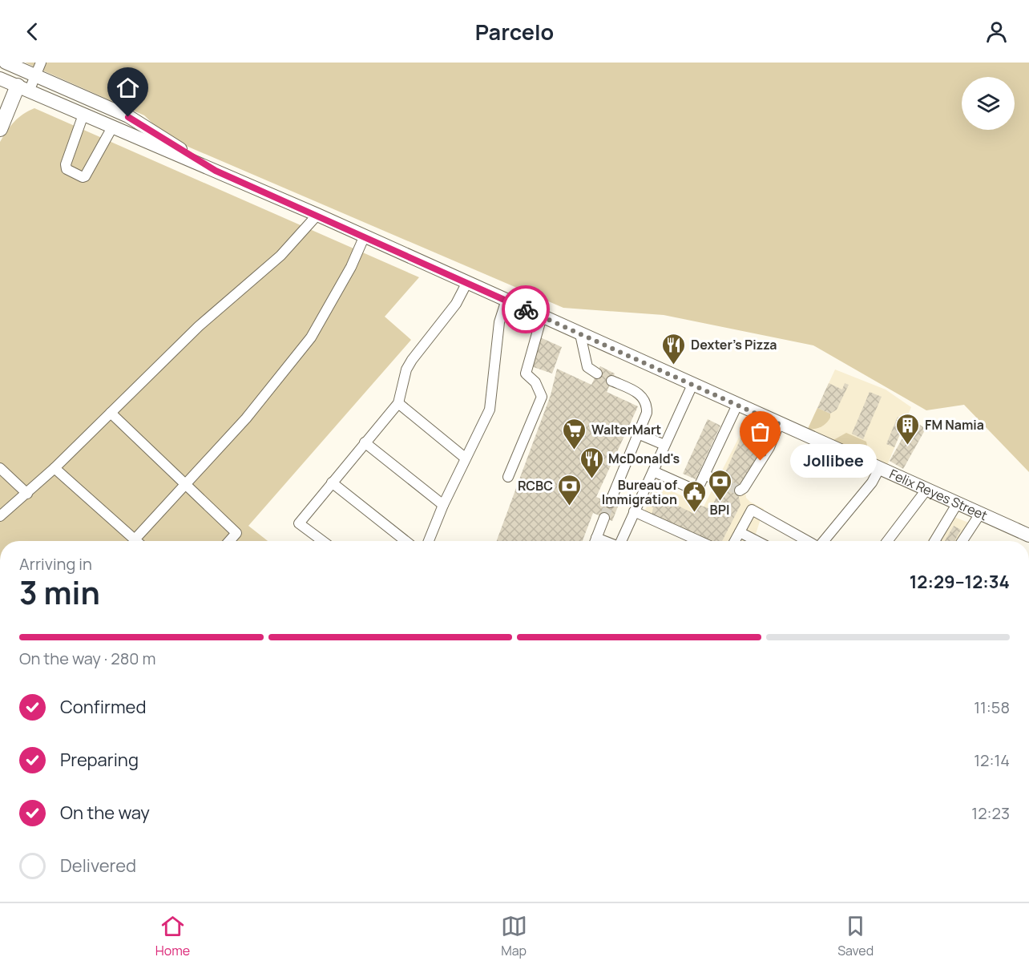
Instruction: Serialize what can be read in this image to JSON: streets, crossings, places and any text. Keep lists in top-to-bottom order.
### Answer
{
  "streets": {
    "main road": ["Felix Reyes Street"]
  },
  "places": {
    "restaurant": ["Dexter's Pizza", "McDonald's"],
    "building": ["FM Namia"],
    "supermarket": ["WalterMart"],
    "other": ["Jollibee"],
    "bank": ["BPI", "RCBC"],
    "public building": ["Bureau of Immigration"]
  },
  "page": {
    "header": "Parcelo",
    "bubble": "Jollibee",
    "heading": ["3 min", "Arriving in", "12:29–12:34"],
    "bar": "On the way · 280 m",
    "list": [
      ["Confirmed", "11:58"],
      ["Preparing", "12:14"],
      ["On the way", "12:23"],
      "Delivered"
    ],
    "tabs": ["Home", "Map", "Saved"]
  }
}
